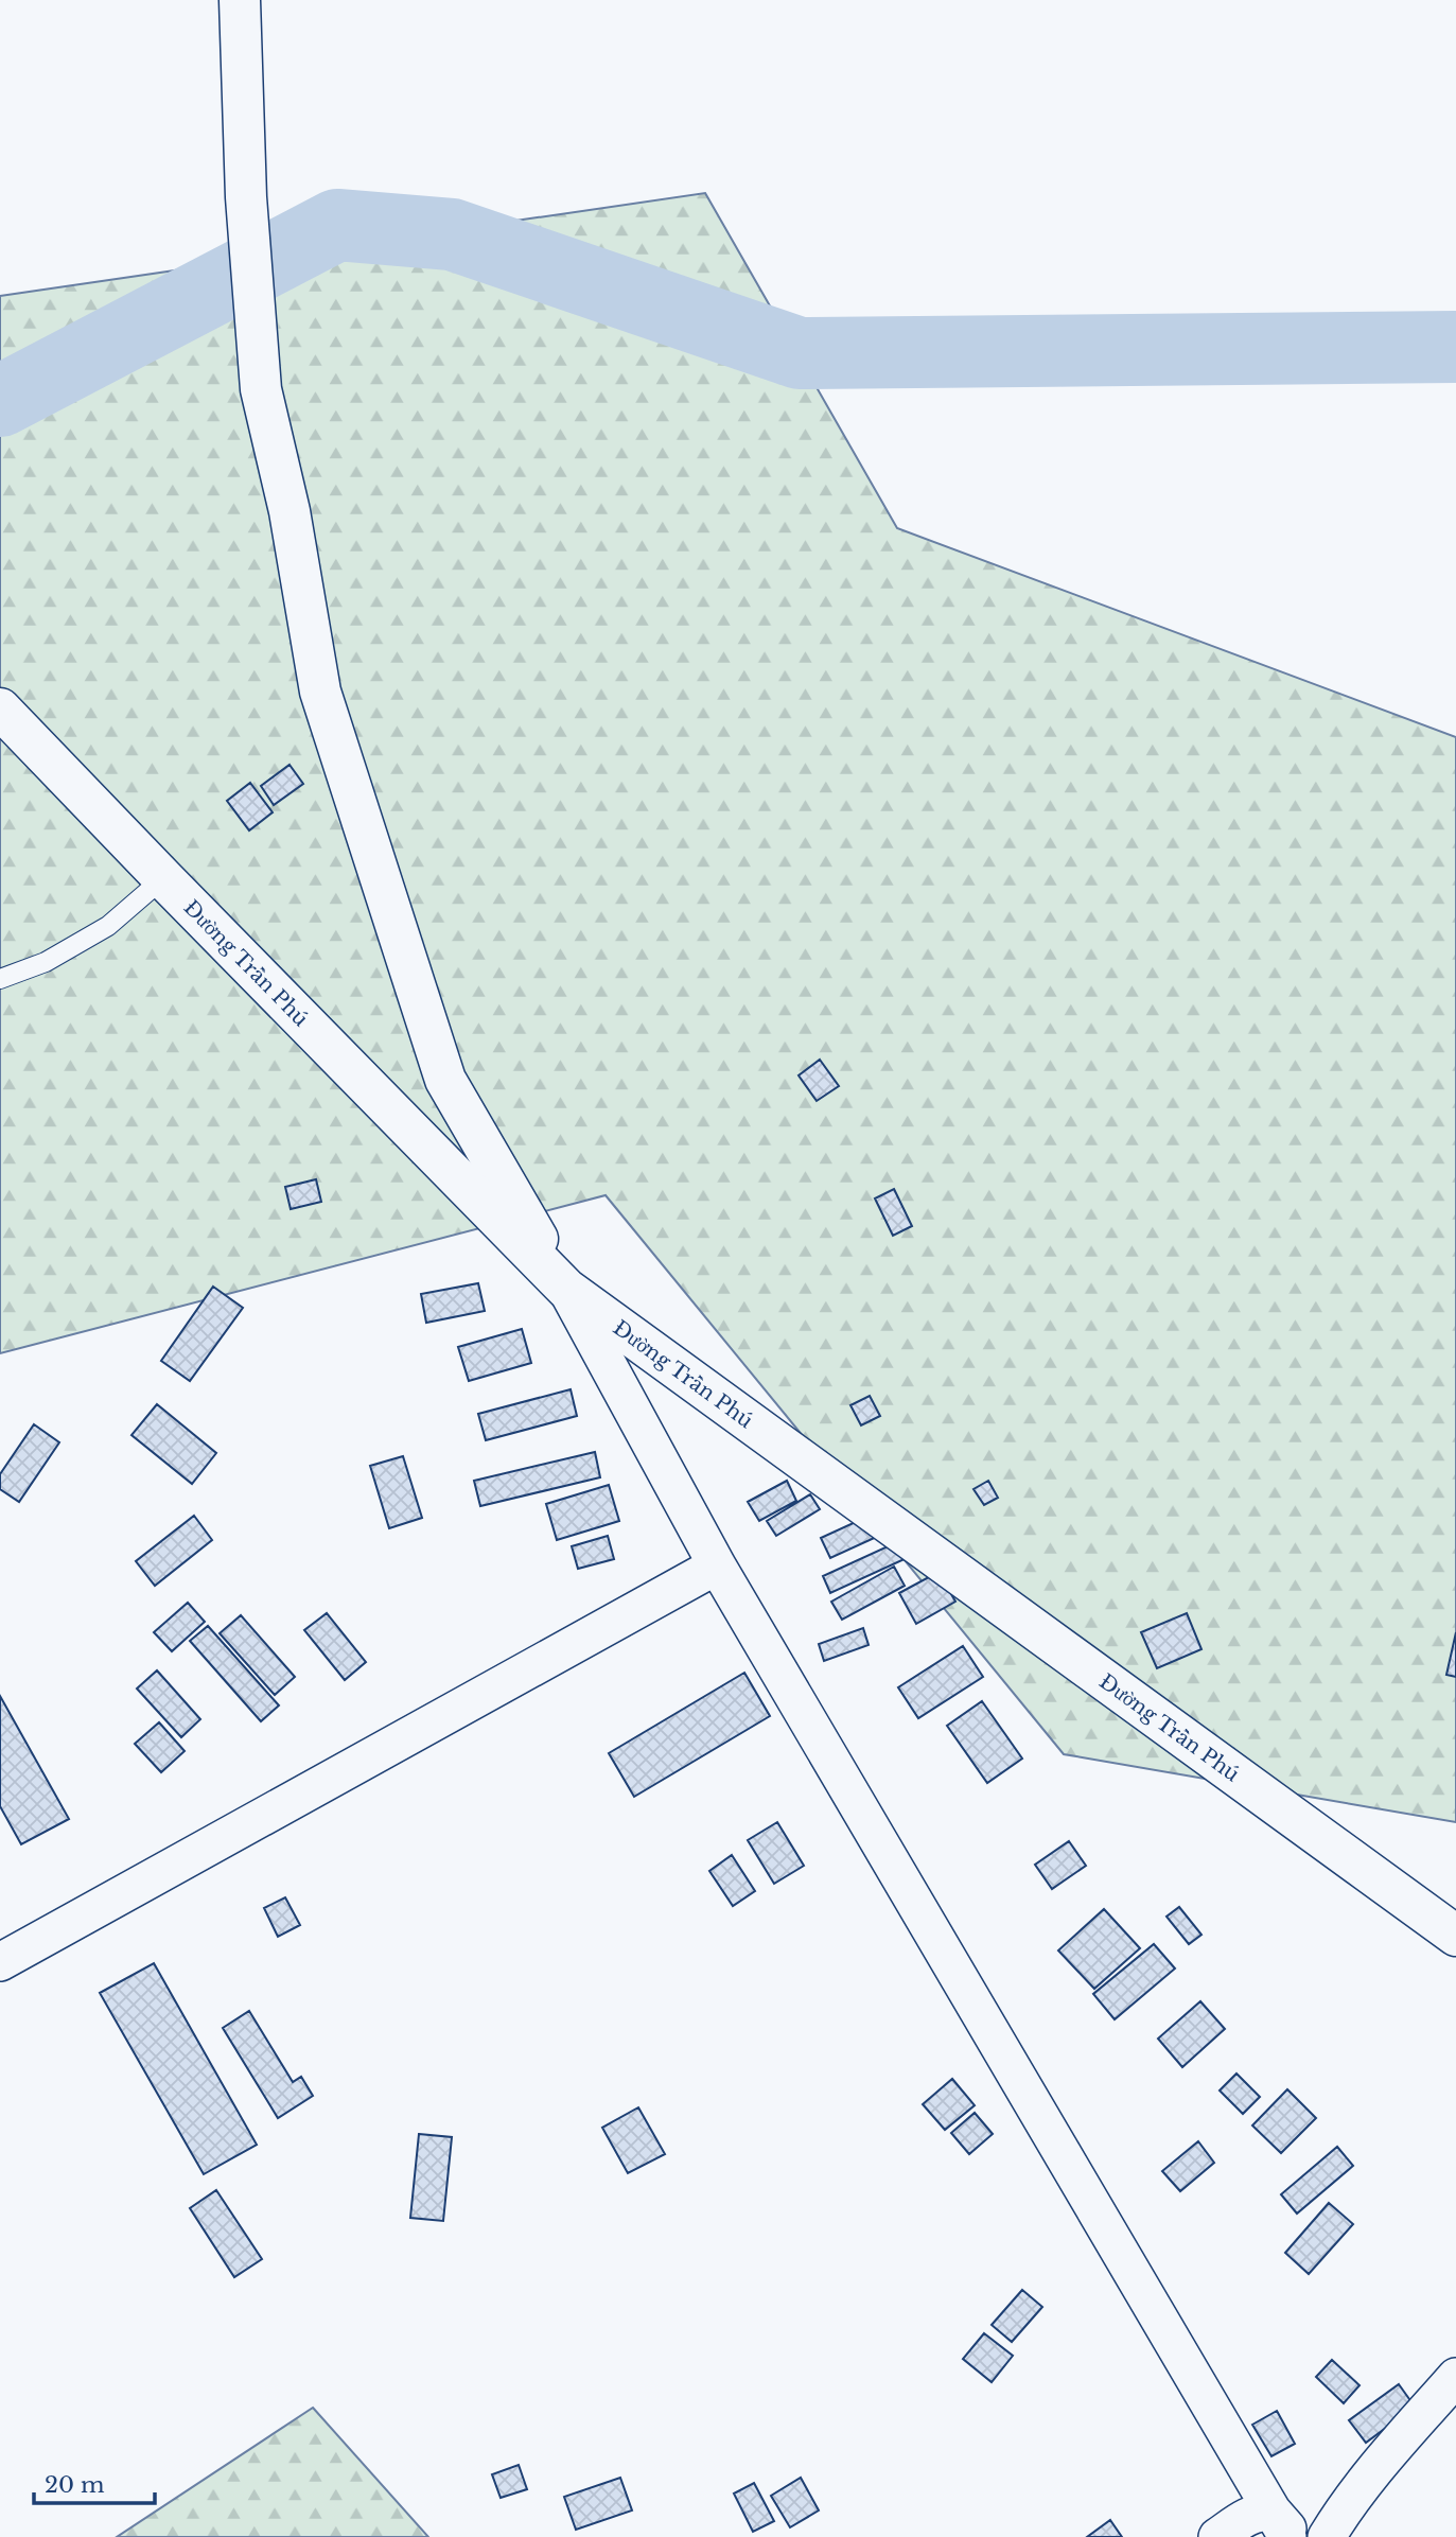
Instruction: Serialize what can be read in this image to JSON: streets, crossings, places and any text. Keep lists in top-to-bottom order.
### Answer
{
  "streets": {
    "main road": ["Đường Trần Phú"]
  },
  "scale_bar": "20 m"
}
